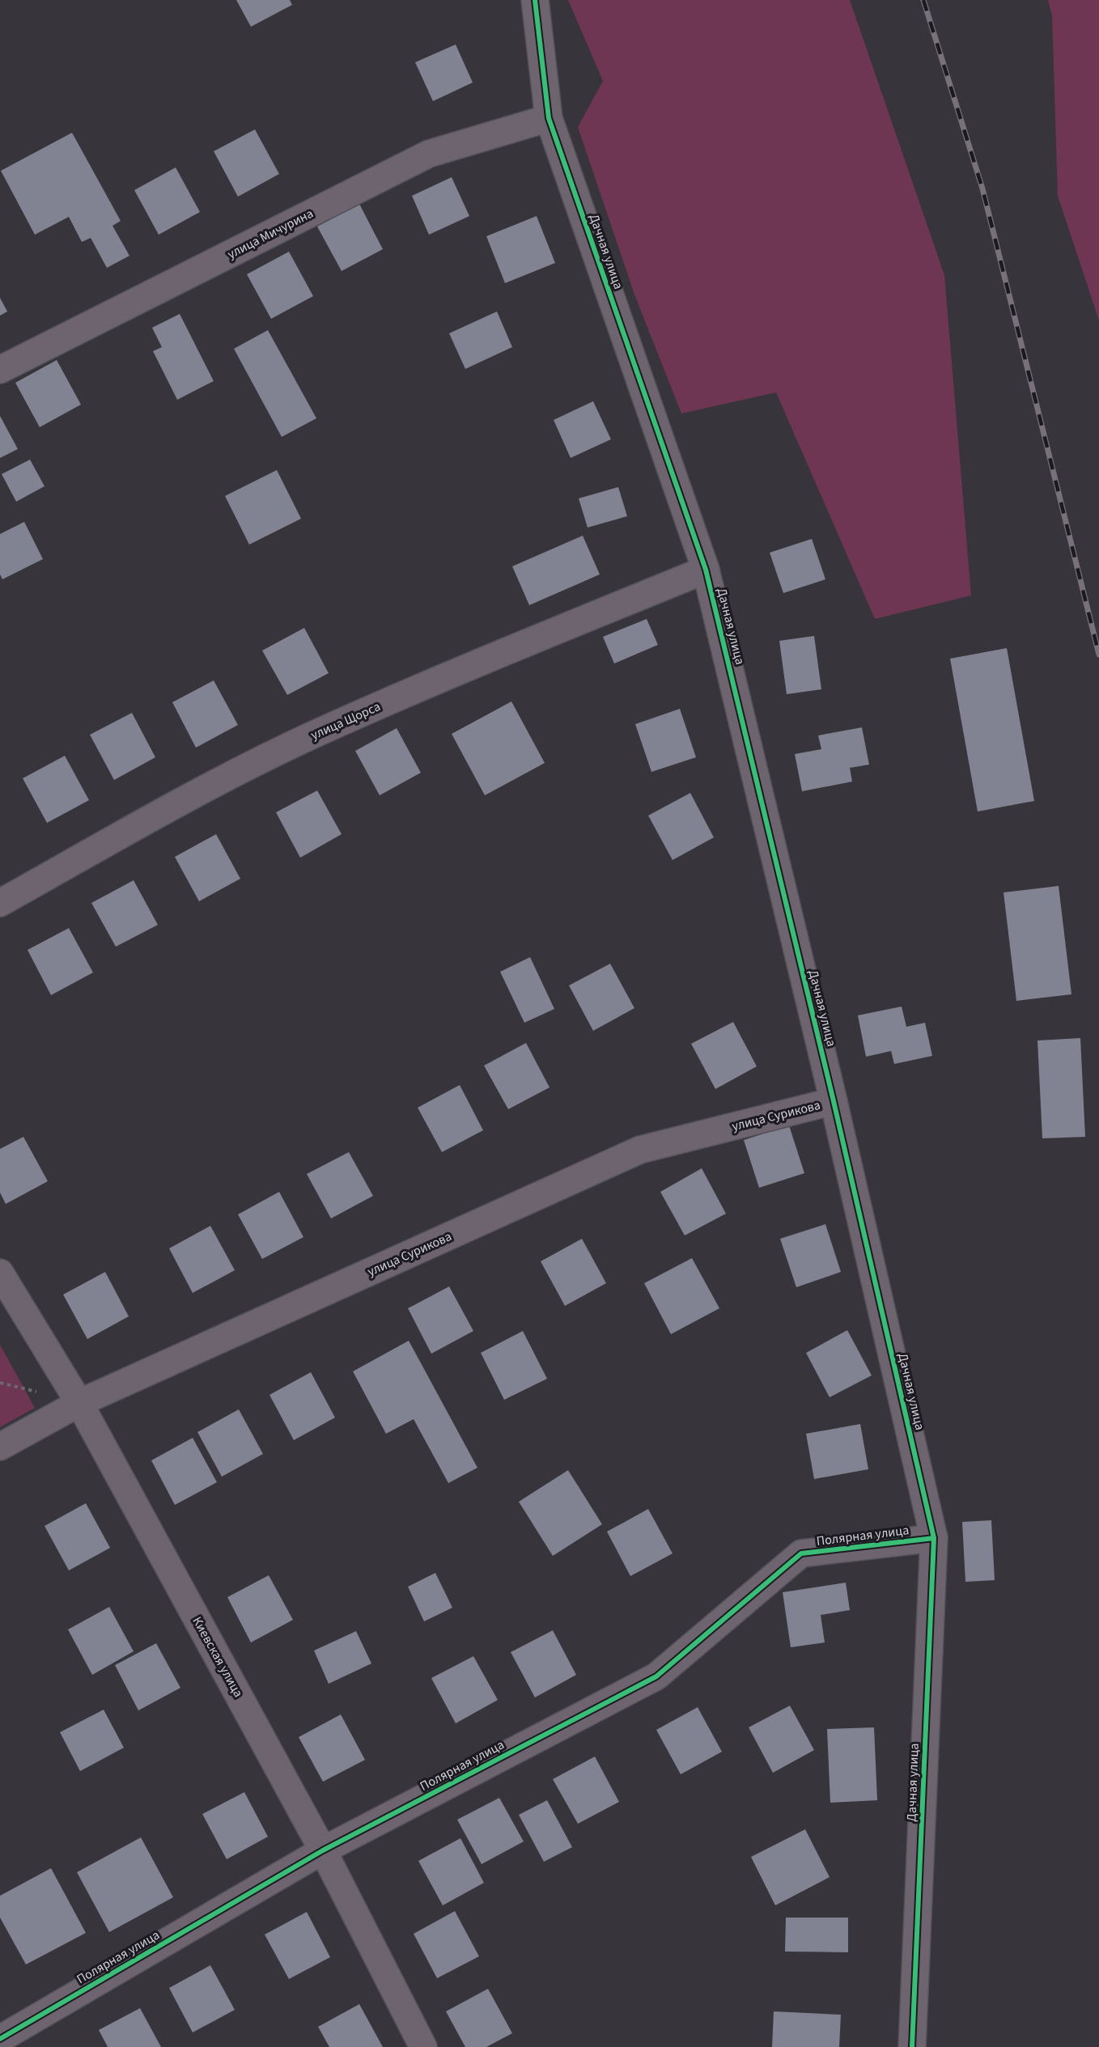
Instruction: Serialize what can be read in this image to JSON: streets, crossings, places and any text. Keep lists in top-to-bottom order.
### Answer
{
  "streets": {
    "street": [
      "улица Мичурина",
      "Дачная улица",
      "улица Щорса",
      "улица Сурикова",
      "Полярная улица",
      "Киевская улица"
    ]
  },
  "crossings": [
    ["улица Мичурина", "Дачная улица"],
    ["Дачная улица", "улица Щорса"],
    ["Дачная улица", "улица Сурикова"],
    ["Дачная улица", "Полярная улица"],
    ["улица Сурикова", "Киевская улица"],
    ["Полярная улица", "Киевская улица"]
  ]
}
